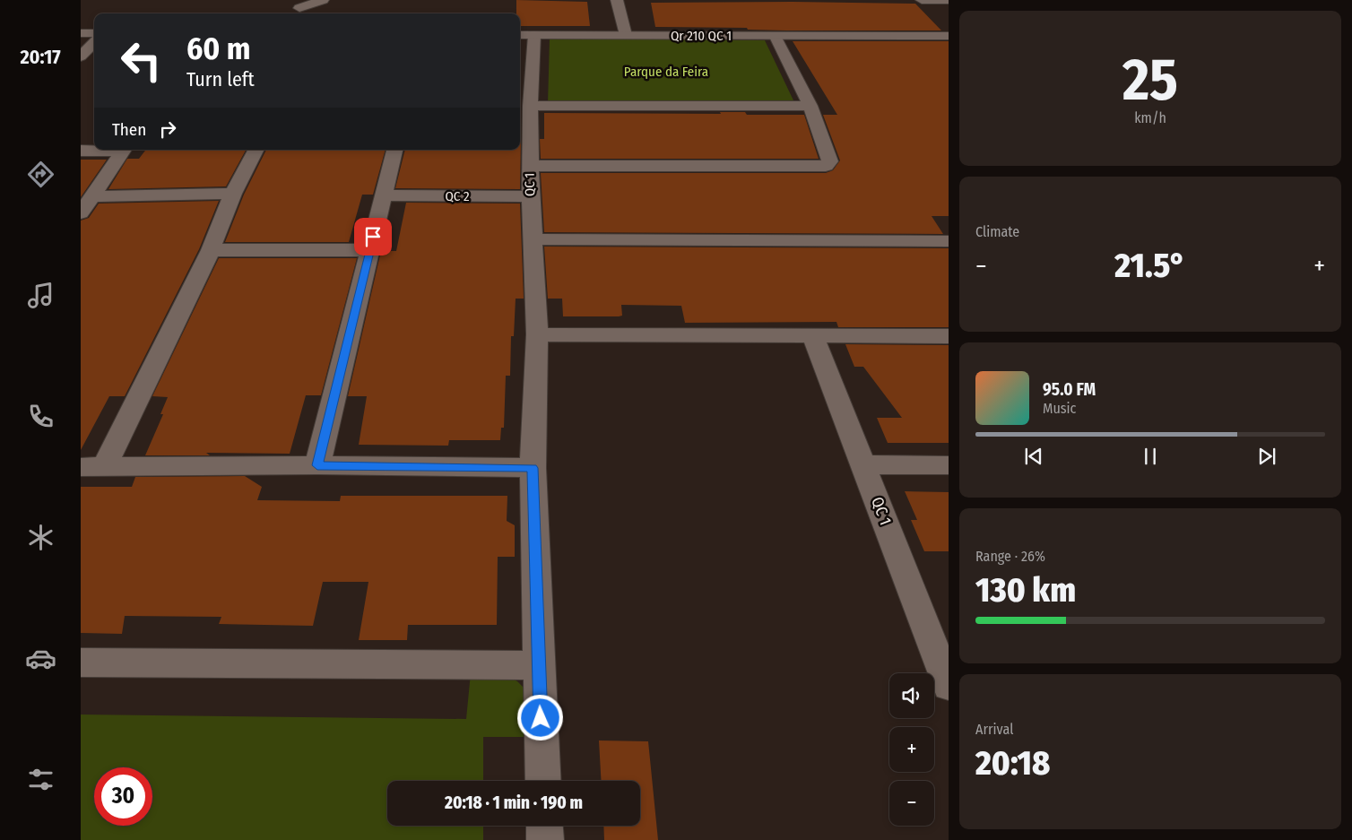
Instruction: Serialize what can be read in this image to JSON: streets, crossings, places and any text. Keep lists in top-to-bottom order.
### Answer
{
  "streets": {
    "street": ["Qr 210 QC 1", "QC 1", "QC 2"]
  },
  "crossings": [
    ["Qr 210 QC 1", "QC 1"],
    ["QC 1", "QC 2"]
  ],
  "parks": ["Parque da Feira"],
  "page": {
    "tabs": "20:17",
    "tile": [
      ["25", "km/h"],
      "Climate",
      ["Range · 26%", "130 km"],
      ["Arrival", "20:18"]
    ],
    "turn": ["60 m", "Turn left"],
    "then": "Then",
    "heat": ["−", "21.5°", "+"],
    "song": ["95.0 FM", "Music"],
    "map_buttons": ["+", "−"],
    "limit": "30",
    "trip": "20:18 · 1 min · 190 m"
  }
}
